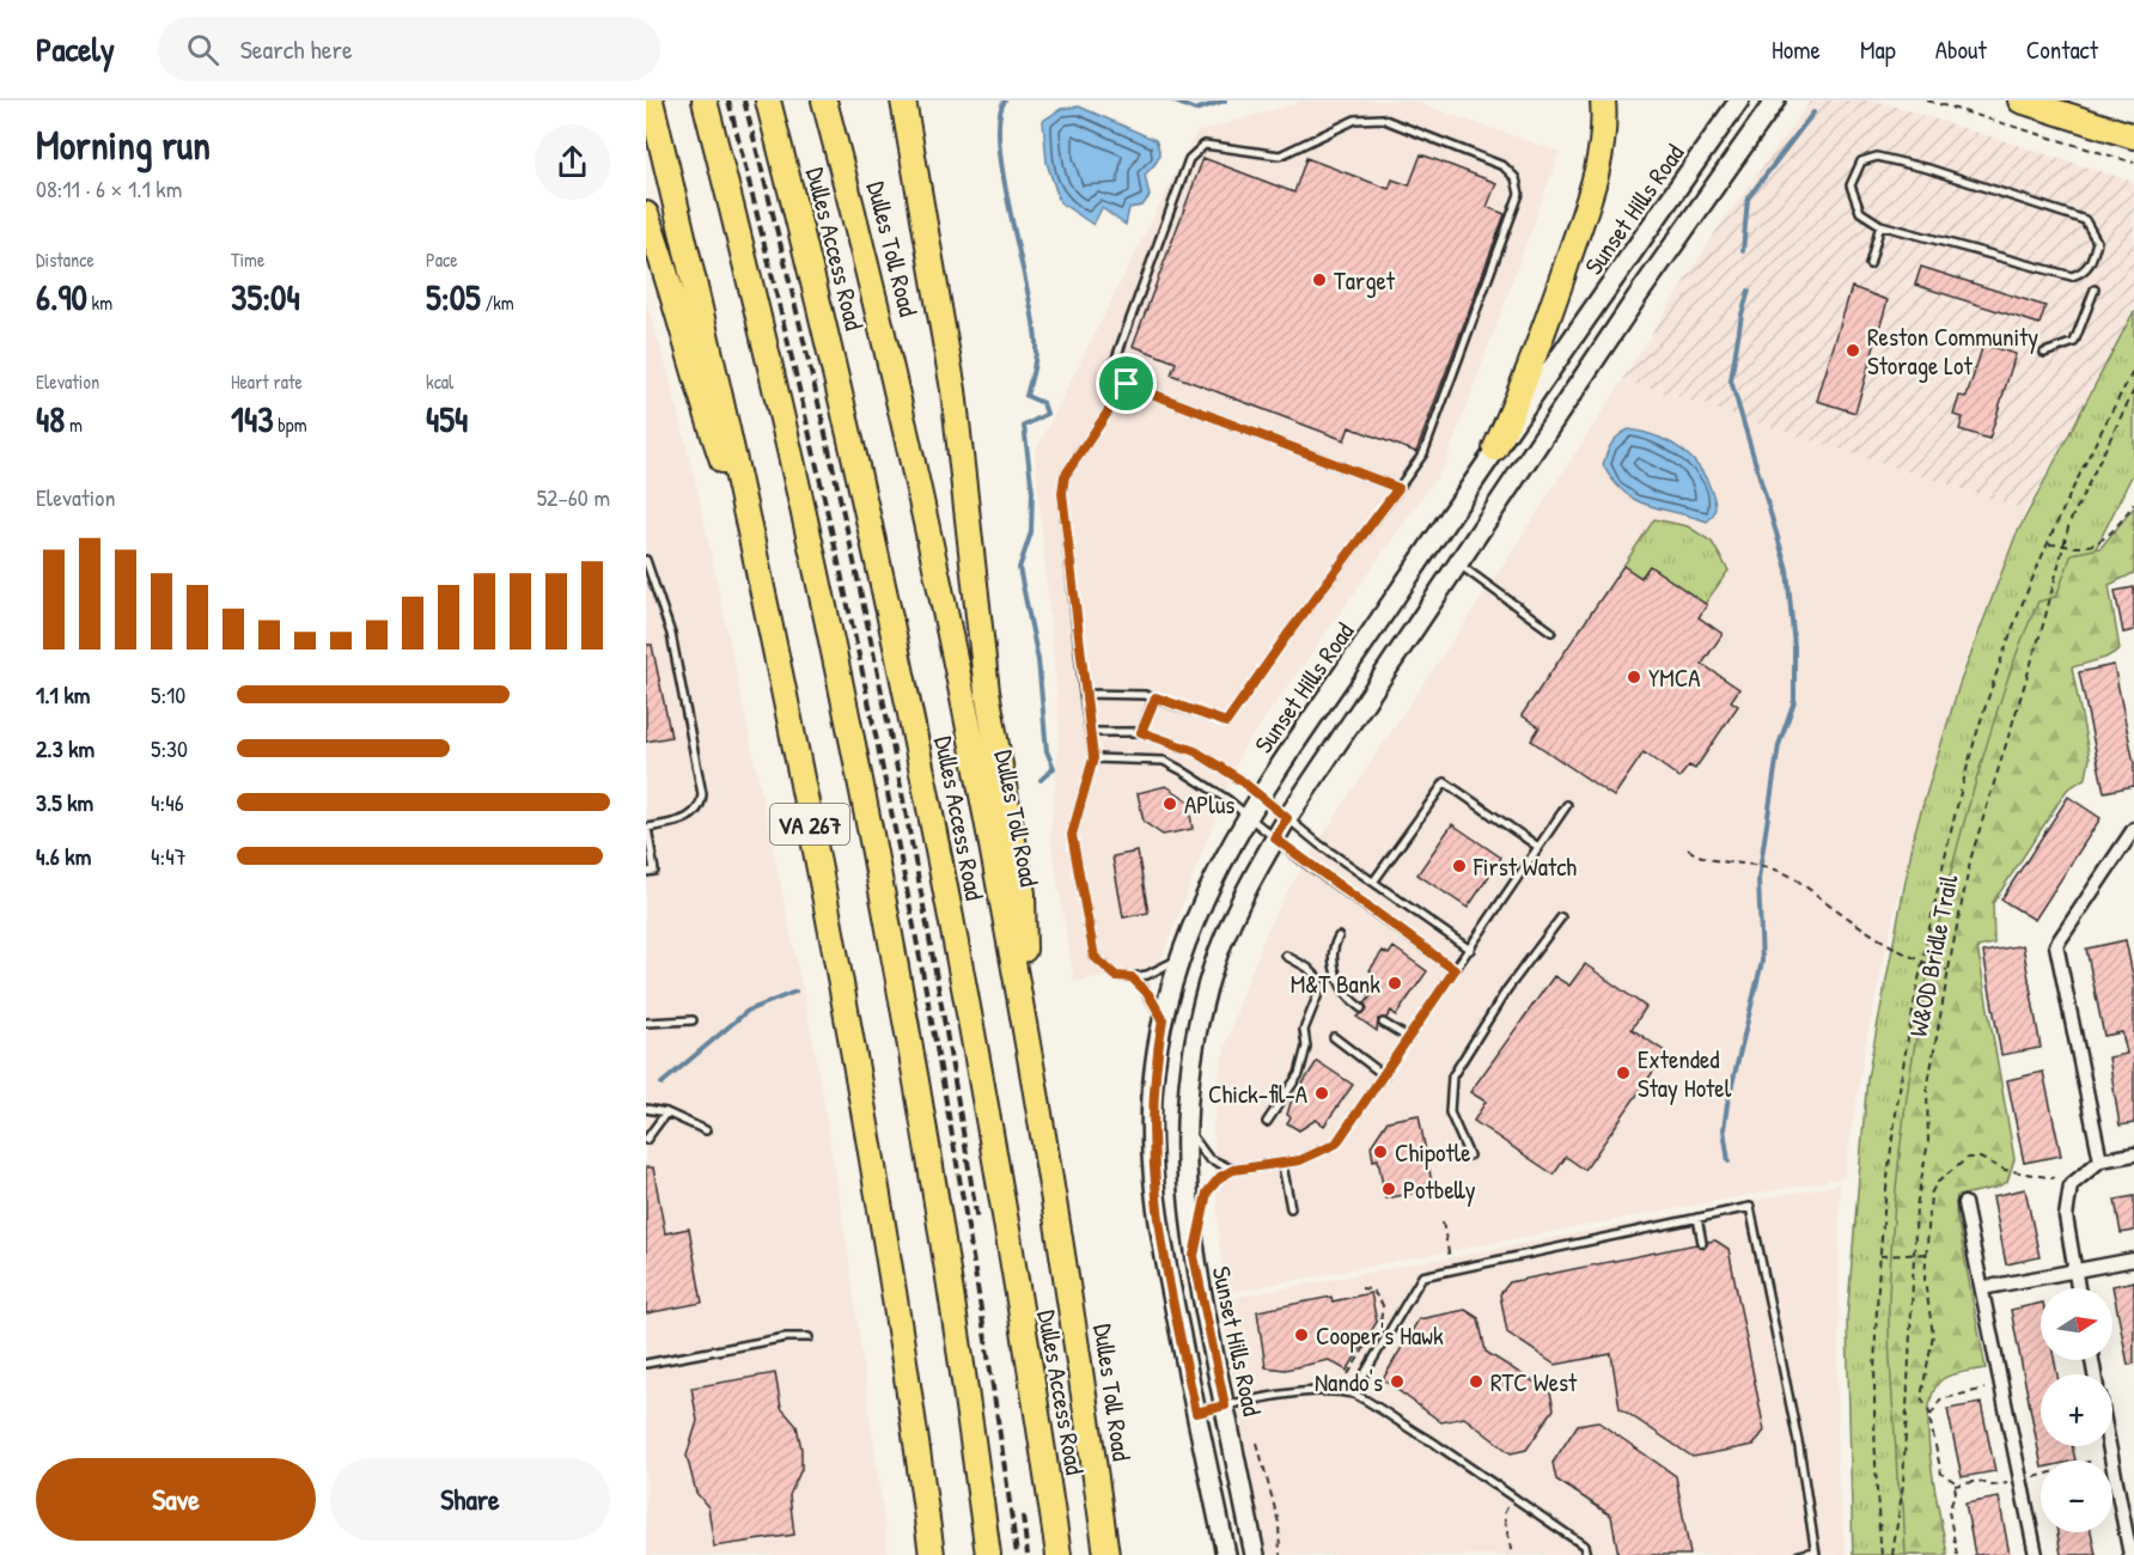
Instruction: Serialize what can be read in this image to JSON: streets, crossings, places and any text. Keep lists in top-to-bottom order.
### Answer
{
  "streets": {
    "highway": ["Dulles Access Road", "Dulles Toll Road", "VA 267"],
    "main road": ["Sunset Hills Road"],
    "path": ["W&OD Bridle Trail"]
  },
  "places": [
    "Target",
    "Reston Community Storage Lot",
    "YMCA",
    "APlus",
    "First Watch",
    "M&T Bank",
    "Extended Stay Hotel",
    "Chick-fil-A",
    "Chipotle",
    "Potbelly",
    "Cooper's Hawk",
    "Nando's",
    "RTC West"
  ],
  "north": "right",
  "page": {
    "header": "Pacely",
    "search": "Search here",
    "nav": [
      "Home",
      "Map",
      "About",
      "Contact"
    ],
    "heading": ["Morning run", "08:11 · 6 × 1.1 km"],
    "stats": [
      ["Distance", "6.90 km"],
      ["Time", "35:04"],
      ["Pace", "5:05 /km"],
      ["Elevation", "48 m"],
      ["Heart rate", "143 bpm"],
      ["kcal", "454"]
    ],
    "chart": ["Elevation", "52–60 m"],
    "list": [
      {
        "name": "1.1 km",
        "note": "5:10"
      },
      {
        "name": "2.3 km",
        "note": "5:30"
      },
      {
        "name": "3.5 km",
        "note": "4:46"
      },
      {
        "name": "4.6 km",
        "note": "4:47"
      }
    ],
    "map_buttons": ["+", "−"],
    "buttons": ["Save", "Share"]
  }
}
